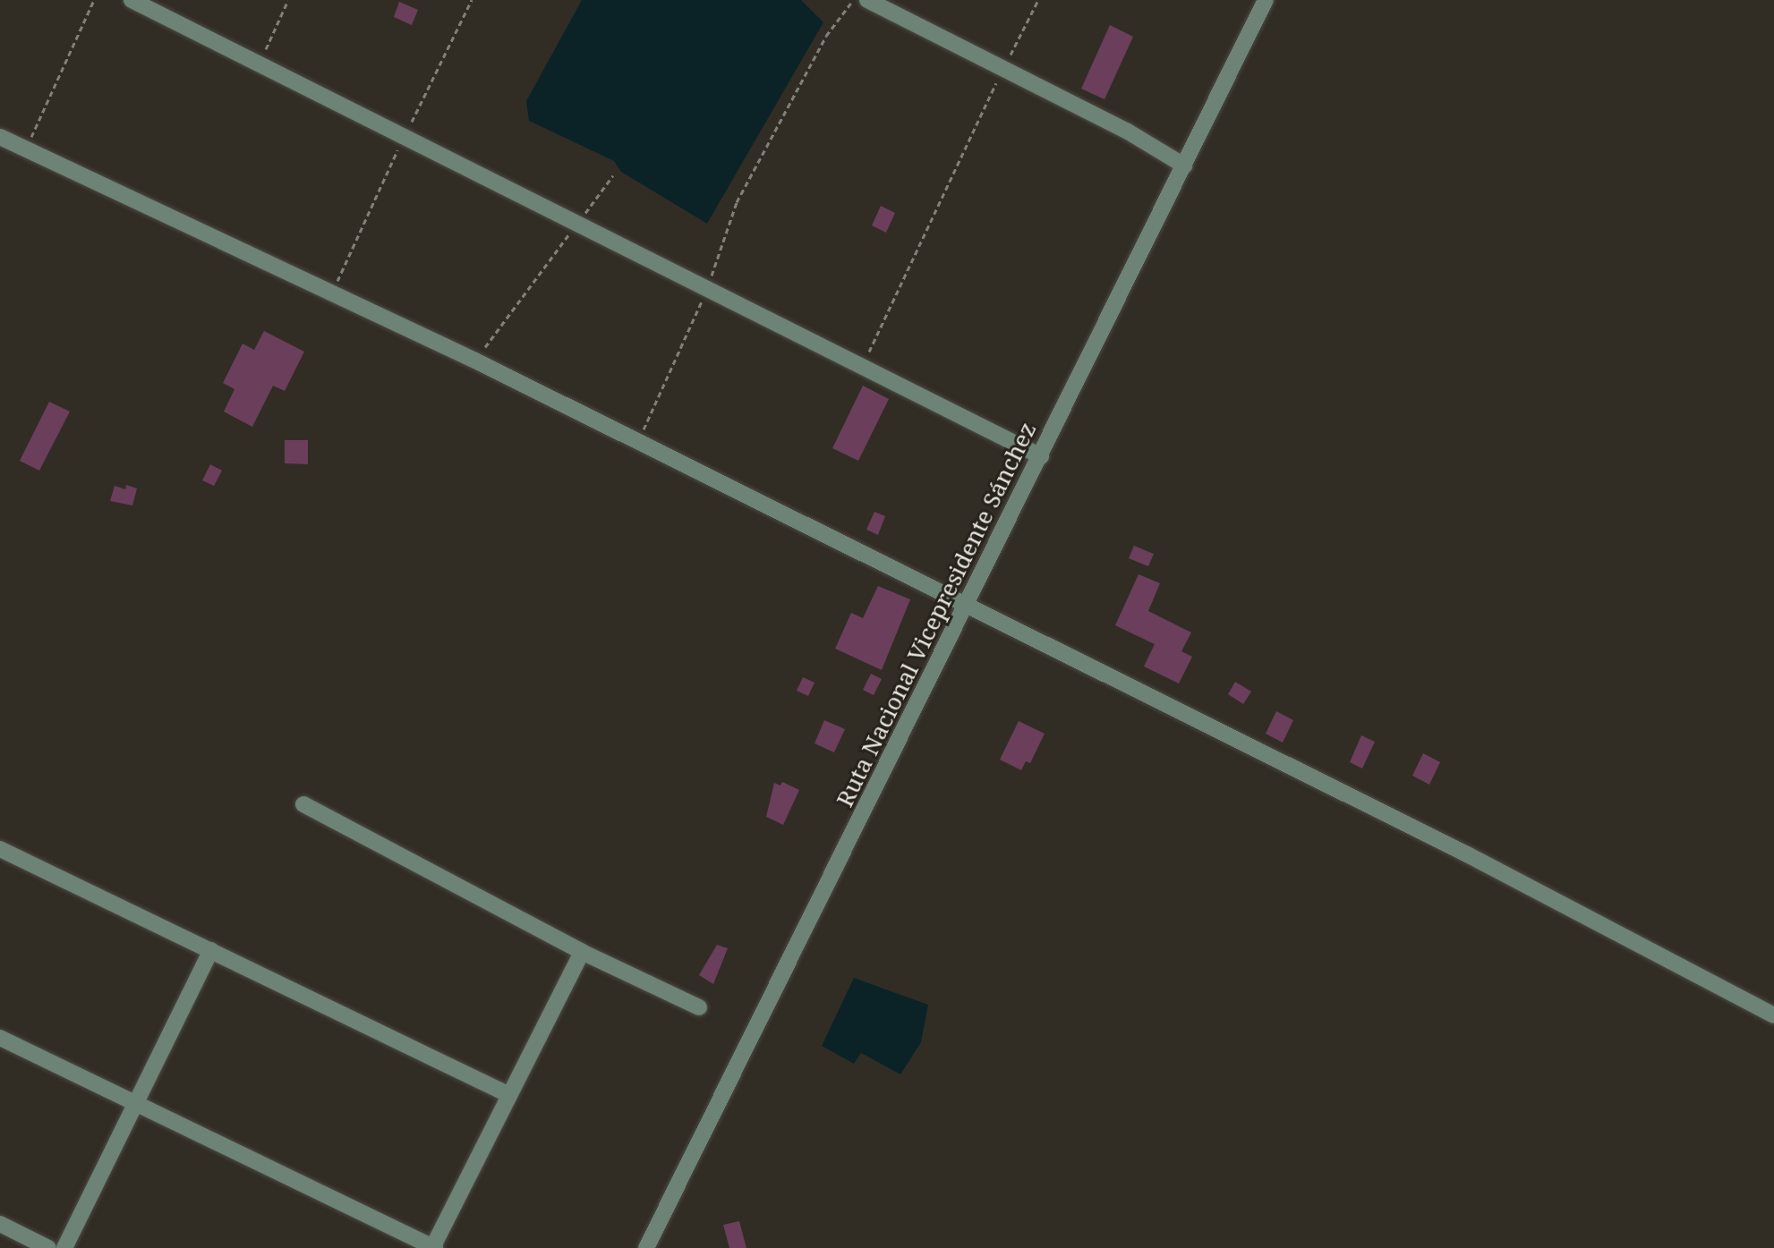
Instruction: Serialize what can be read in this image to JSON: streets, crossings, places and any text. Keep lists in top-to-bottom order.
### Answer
{
  "streets": {
    "street": ["Ruta Nacional Vicepresidente Sánchez"]
  }
}
